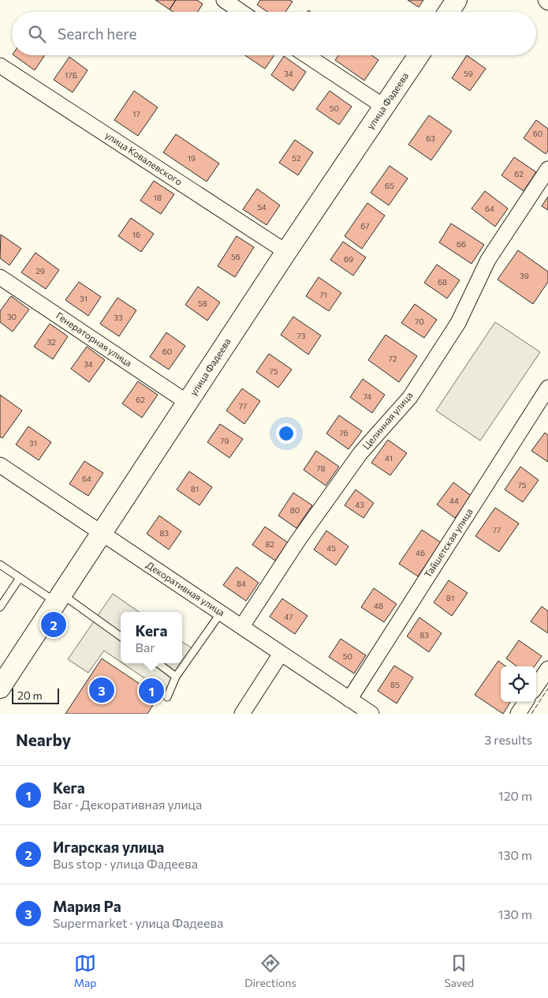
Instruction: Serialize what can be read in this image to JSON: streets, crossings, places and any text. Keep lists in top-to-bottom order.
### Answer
{
  "streets": {
    "street": [
      "улица Фадеева",
      "улица Ковалевского",
      "Генераторная улица",
      "Целинная улица",
      "Тайшетская улица",
      "Декоративная улица"
    ]
  },
  "crossings": [
    ["улица Фадеева", "улица Ковалевского"],
    ["улица Фадеева", "Генераторная улица"],
    ["улица Фадеева", "Декоративная улица"],
    ["Целинная улица", "Декоративная улица"],
    ["Тайшетская улица", "Декоративная улица"]
  ],
  "house_numbers": [
    "34",
    "59",
    "17Б",
    "50",
    "17",
    "60",
    "63",
    "19",
    "52",
    "62",
    "65",
    "18",
    "54",
    "64",
    "67",
    "16",
    "66",
    "56",
    "69",
    "29",
    "39",
    "68",
    "71",
    "31",
    "58",
    "30",
    "33",
    "70",
    "73",
    "32",
    "60",
    "72",
    "34",
    "75",
    "74",
    "62",
    "77",
    "76",
    "79",
    "31",
    "41",
    "78",
    "64",
    "75",
    "81",
    "44",
    "43",
    "80",
    "77",
    "83",
    "82",
    "45",
    "46",
    "84",
    "81",
    "48",
    "47",
    "83",
    "50",
    "85"
  ],
  "scale_bar": "20 m",
  "page": {
    "search": "Search here",
    "pins": ["2", "3", "1"],
    "popup": ["Кега", "Bar"],
    "scale": "20 m",
    "heading": ["Nearby", "3 results"],
    "list": [
      {
        "mark": "1",
        "name": "Кега",
        "note": "Bar · Декоративная улица",
        "value": "120 m"
      },
      {
        "mark": "2",
        "name": "Игарская улица",
        "note": "Bus stop · улица Фадеева",
        "value": "130 m"
      },
      {
        "mark": "3",
        "name": "Мария Ра",
        "note": "Supermarket · улица Фадеева",
        "value": "130 m"
      }
    ],
    "nav": ["Map", "Directions", "Saved"]
  }
}
